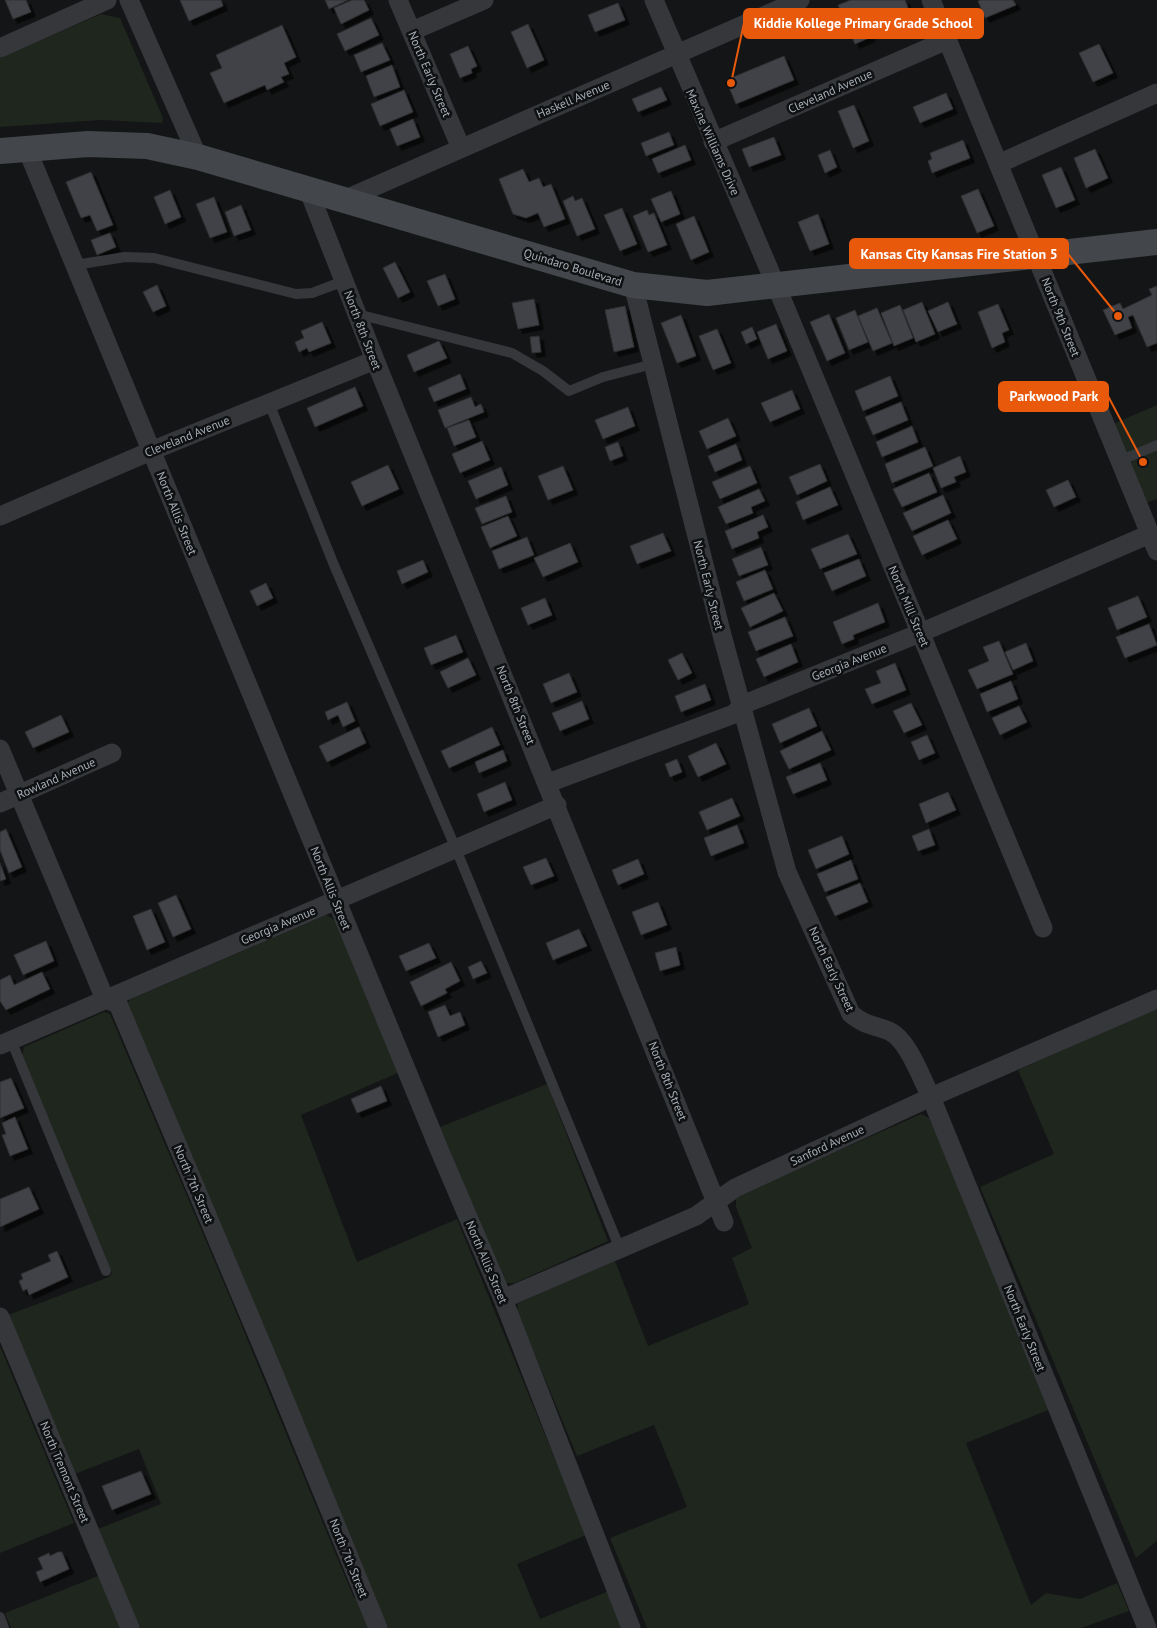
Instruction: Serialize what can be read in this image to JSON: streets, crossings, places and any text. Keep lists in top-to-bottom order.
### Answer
{
  "streets": {
    "main road": ["Quindaro Boulevard"],
    "street": [
      "North Early Street",
      "Cleveland Avenue",
      "Haskell Avenue",
      "Maxine Williams Drive",
      "North 9th Street",
      "North 8th Street",
      "North Allis Street",
      "North Mill Street",
      "Georgia Avenue",
      "Rowland Avenue",
      "Sanford Avenue",
      "North 7th Street",
      "North Tremont Street"
    ]
  },
  "crossings": [
    ["North Early Street", "Haskell Avenue"],
    ["North Early Street", "Quindaro Boulevard"],
    ["North Early Street", "Georgia Avenue"],
    ["North Early Street", "Sanford Avenue"],
    ["Cleveland Avenue", "Maxine Williams Drive"],
    ["Cleveland Avenue", "North 9th Street"],
    ["Cleveland Avenue", "North 8th Street"],
    ["Cleveland Avenue", "North Allis Street"],
    ["Haskell Avenue", "Maxine Williams Drive"],
    ["Haskell Avenue", "Quindaro Boulevard"],
    ["Maxine Williams Drive", "Quindaro Boulevard"],
    ["Maxine Williams Drive", "North Mill Street"],
    ["Quindaro Boulevard", "North 9th Street"],
    ["Quindaro Boulevard", "North 8th Street"],
    ["Quindaro Boulevard", "North Allis Street"],
    ["Quindaro Boulevard", "North Mill Street"],
    ["North 9th Street", "Georgia Avenue"],
    ["North 8th Street", "Georgia Avenue"],
    ["North 8th Street", "Sanford Avenue"],
    ["North Allis Street", "Georgia Avenue"],
    ["North Allis Street", "Sanford Avenue"],
    ["North Mill Street", "Georgia Avenue"],
    ["Georgia Avenue", "North 7th Street"],
    ["Rowland Avenue", "North 7th Street"]
  ],
  "places": ["Kiddie Kollege Primary Grade School", "Kansas City Kansas Fire Station 5", "Parkwood Park"]
}
